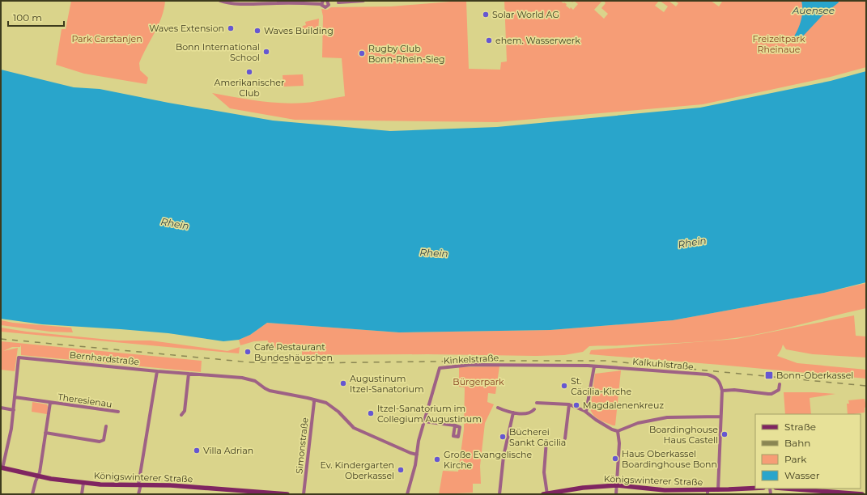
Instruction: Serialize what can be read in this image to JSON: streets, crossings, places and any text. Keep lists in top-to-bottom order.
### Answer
{
  "streets": {
    "main road": ["Königswinterer Straße"],
    "street": [
      "Bernhardstraße",
      "Kinkelstraße",
      "Kalkuhlstraße",
      "Theresienau",
      "Simonstraße"
    ]
  },
  "crossings": [
    ["Bernhardstraße", "Kinkelstraße"],
    ["Bernhardstraße", "Theresienau"],
    ["Bernhardstraße", "Simonstraße"],
    ["Kinkelstraße", "Kalkuhlstraße"],
    ["Theresienau", "Königswinterer Straße"]
  ],
  "water": ["Auensee", "Rhein"],
  "parks": ["Park Carstanjen", "Freizeitpark Rheinaue", "Bürgerpark"],
  "places": {
    "other": [
      "Solar World AG",
      "Waves Extension",
      "Waves Building",
      "ehem. Wasserwerk",
      "Bonn International School",
      "Rugby Club Bonn-Rhein-Sieg",
      "Amerikanischer Club",
      "Café Restaurant Bundeshäuschen",
      "Augustinum Itzel-Sanatorium",
      "St. Cäcilia-Kirche",
      "Magdalenenkreuz",
      "Itzel-Sanatorium im Collegium Augustinum",
      "Boardinghouse Haus Castell",
      "Bücherei Sankt Cäcilia",
      "Villa Adrian",
      "Haus Oberkassel Boardinghouse Bonn",
      "Große Evangelische Kirche",
      "Ev. Kindergarten Oberkassel"
    ],
    "transit": ["Bonn-Oberkassel"]
  },
  "legend": [
    "Straße",
    "Bahn",
    "Park",
    "Wasser"
  ],
  "scale_bar": "100 m"
}
